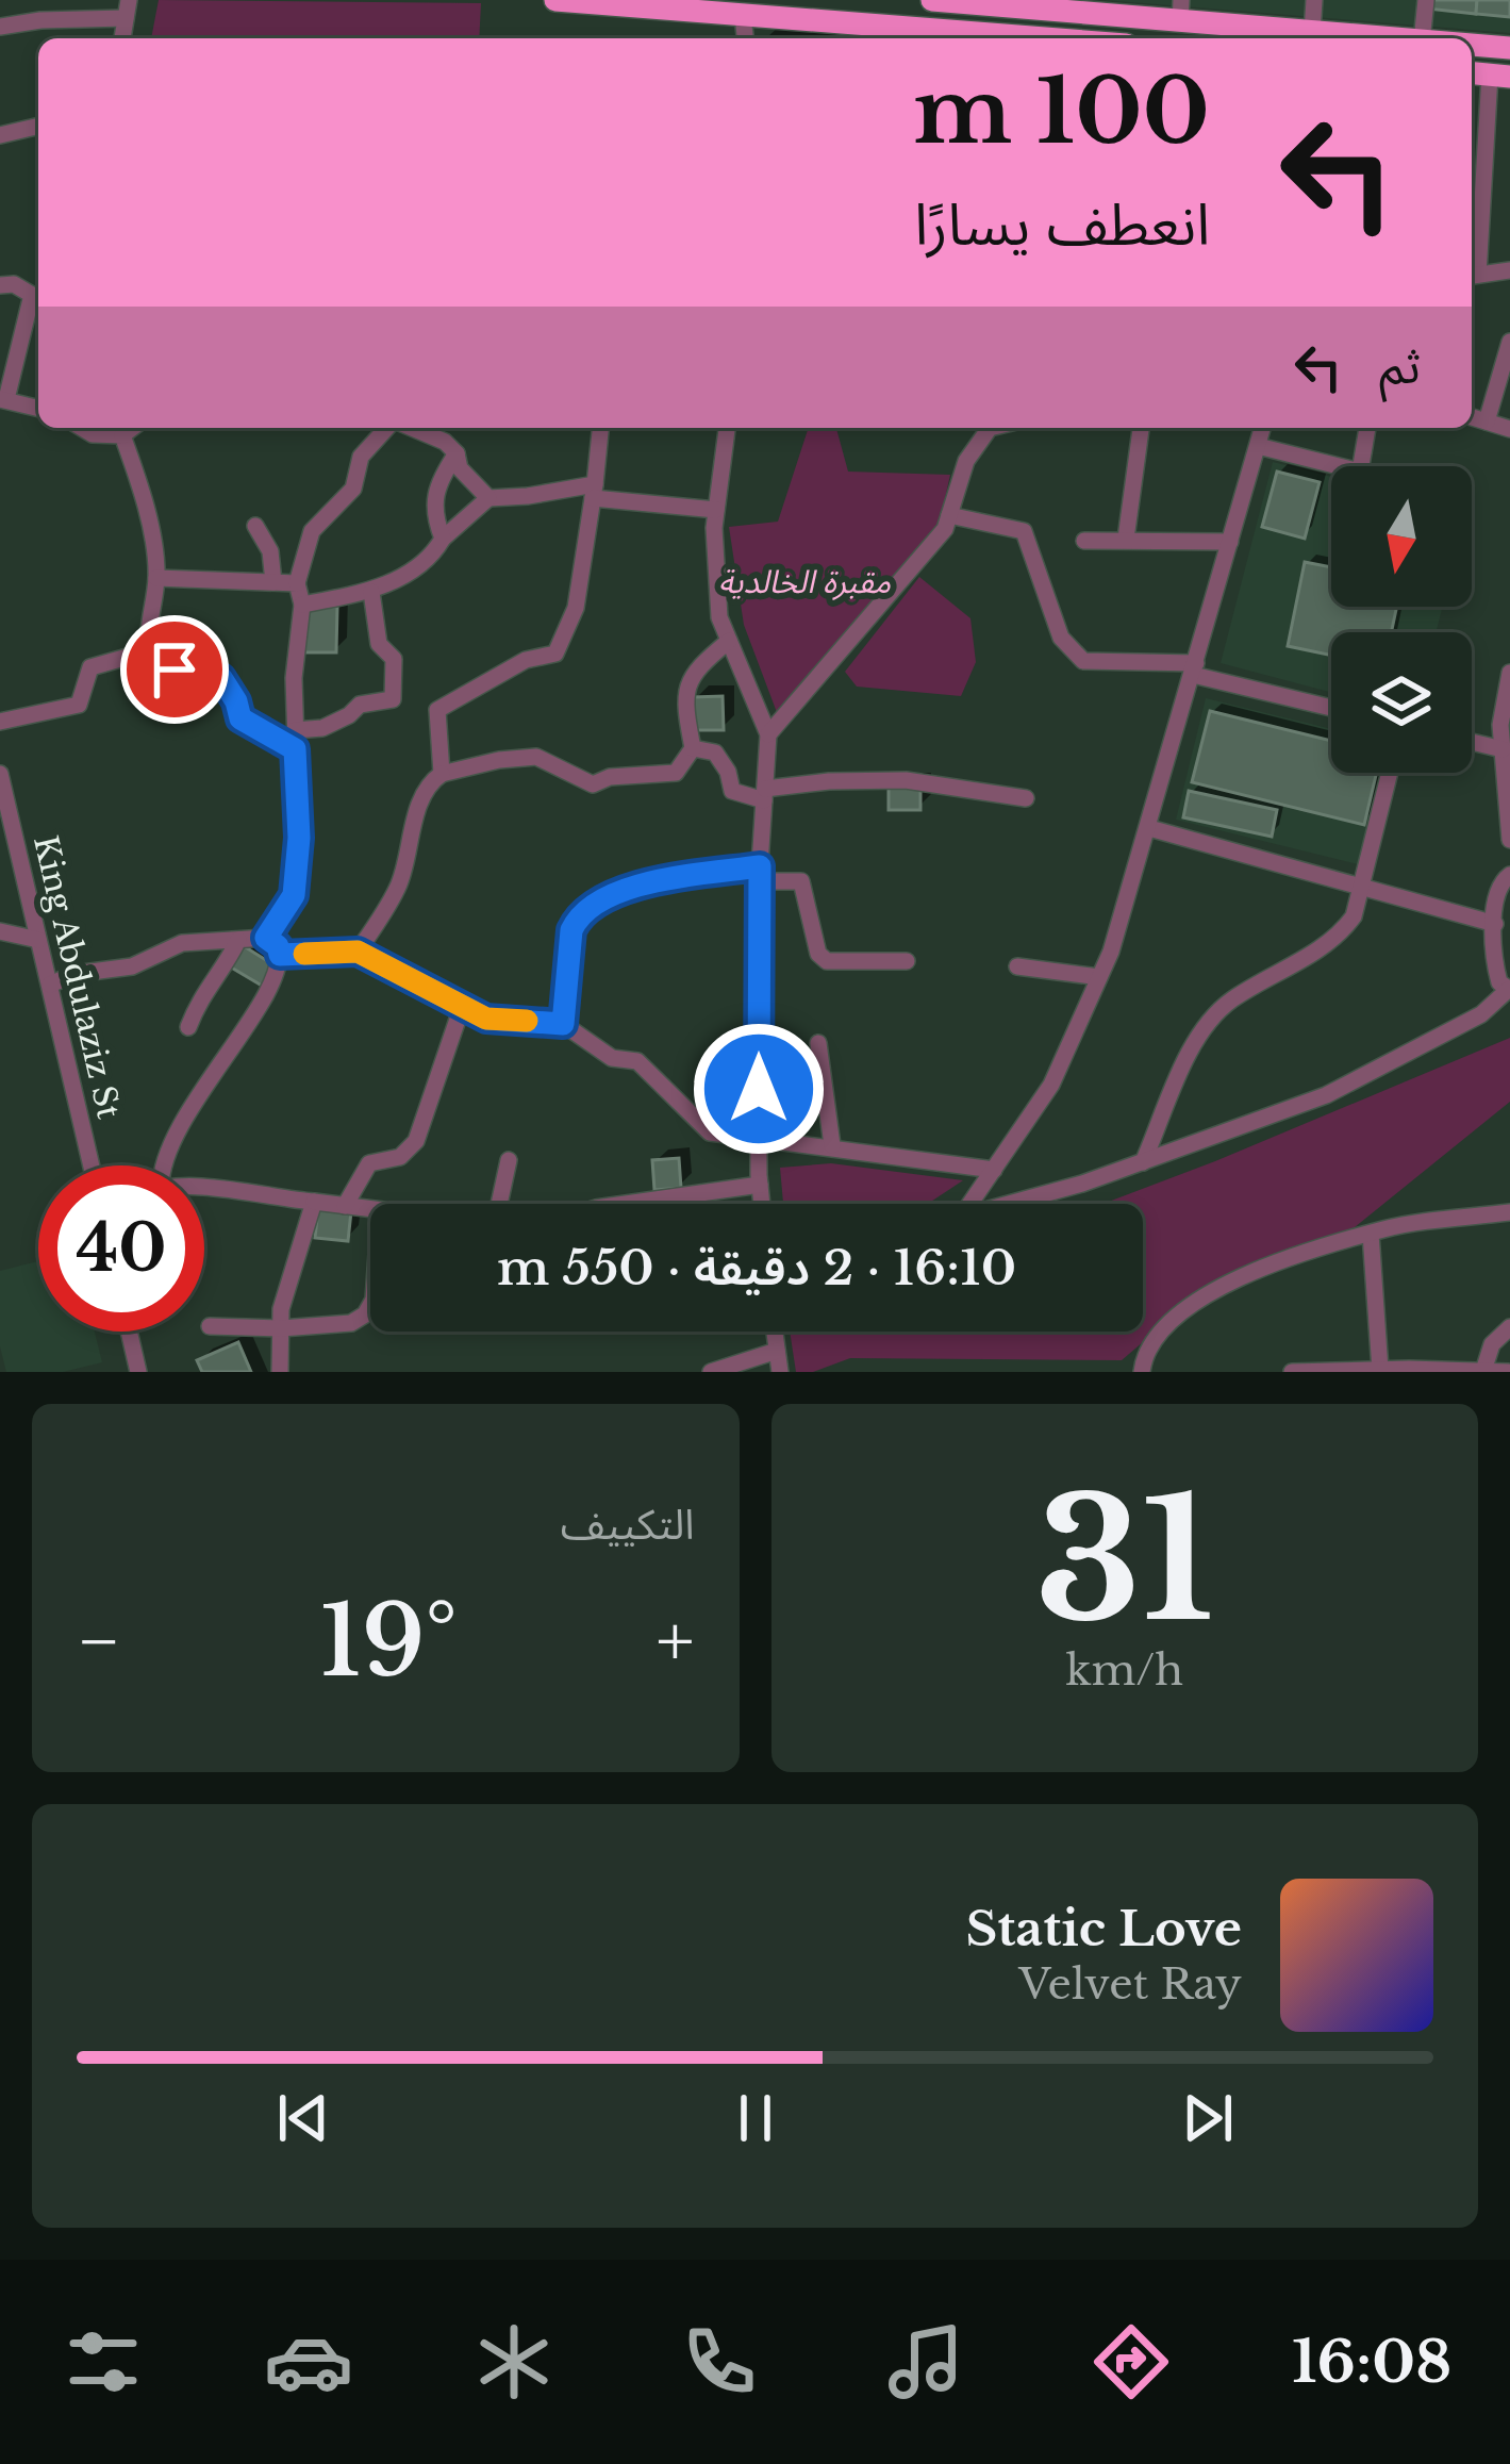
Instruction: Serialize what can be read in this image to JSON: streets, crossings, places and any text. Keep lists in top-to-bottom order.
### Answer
{
  "streets": {
    "street": ["King Abdulaziz St"]
  },
  "parks": ["مقبرة الخالدية"],
  "north": "bottom",
  "page": {
    "turn": ["100 m", "انعطف يسارًا"],
    "then": "ثم",
    "limit": "40",
    "trip": "16:10 · 2 دقيقة · 550 m",
    "tile": [
      ["31", "km/h"],
      "التكييف"
    ],
    "heat": ["−", "19°", "+"],
    "song": ["Static Love", "Velvet Ray"],
    "tabs": "16:08"
  }
}
